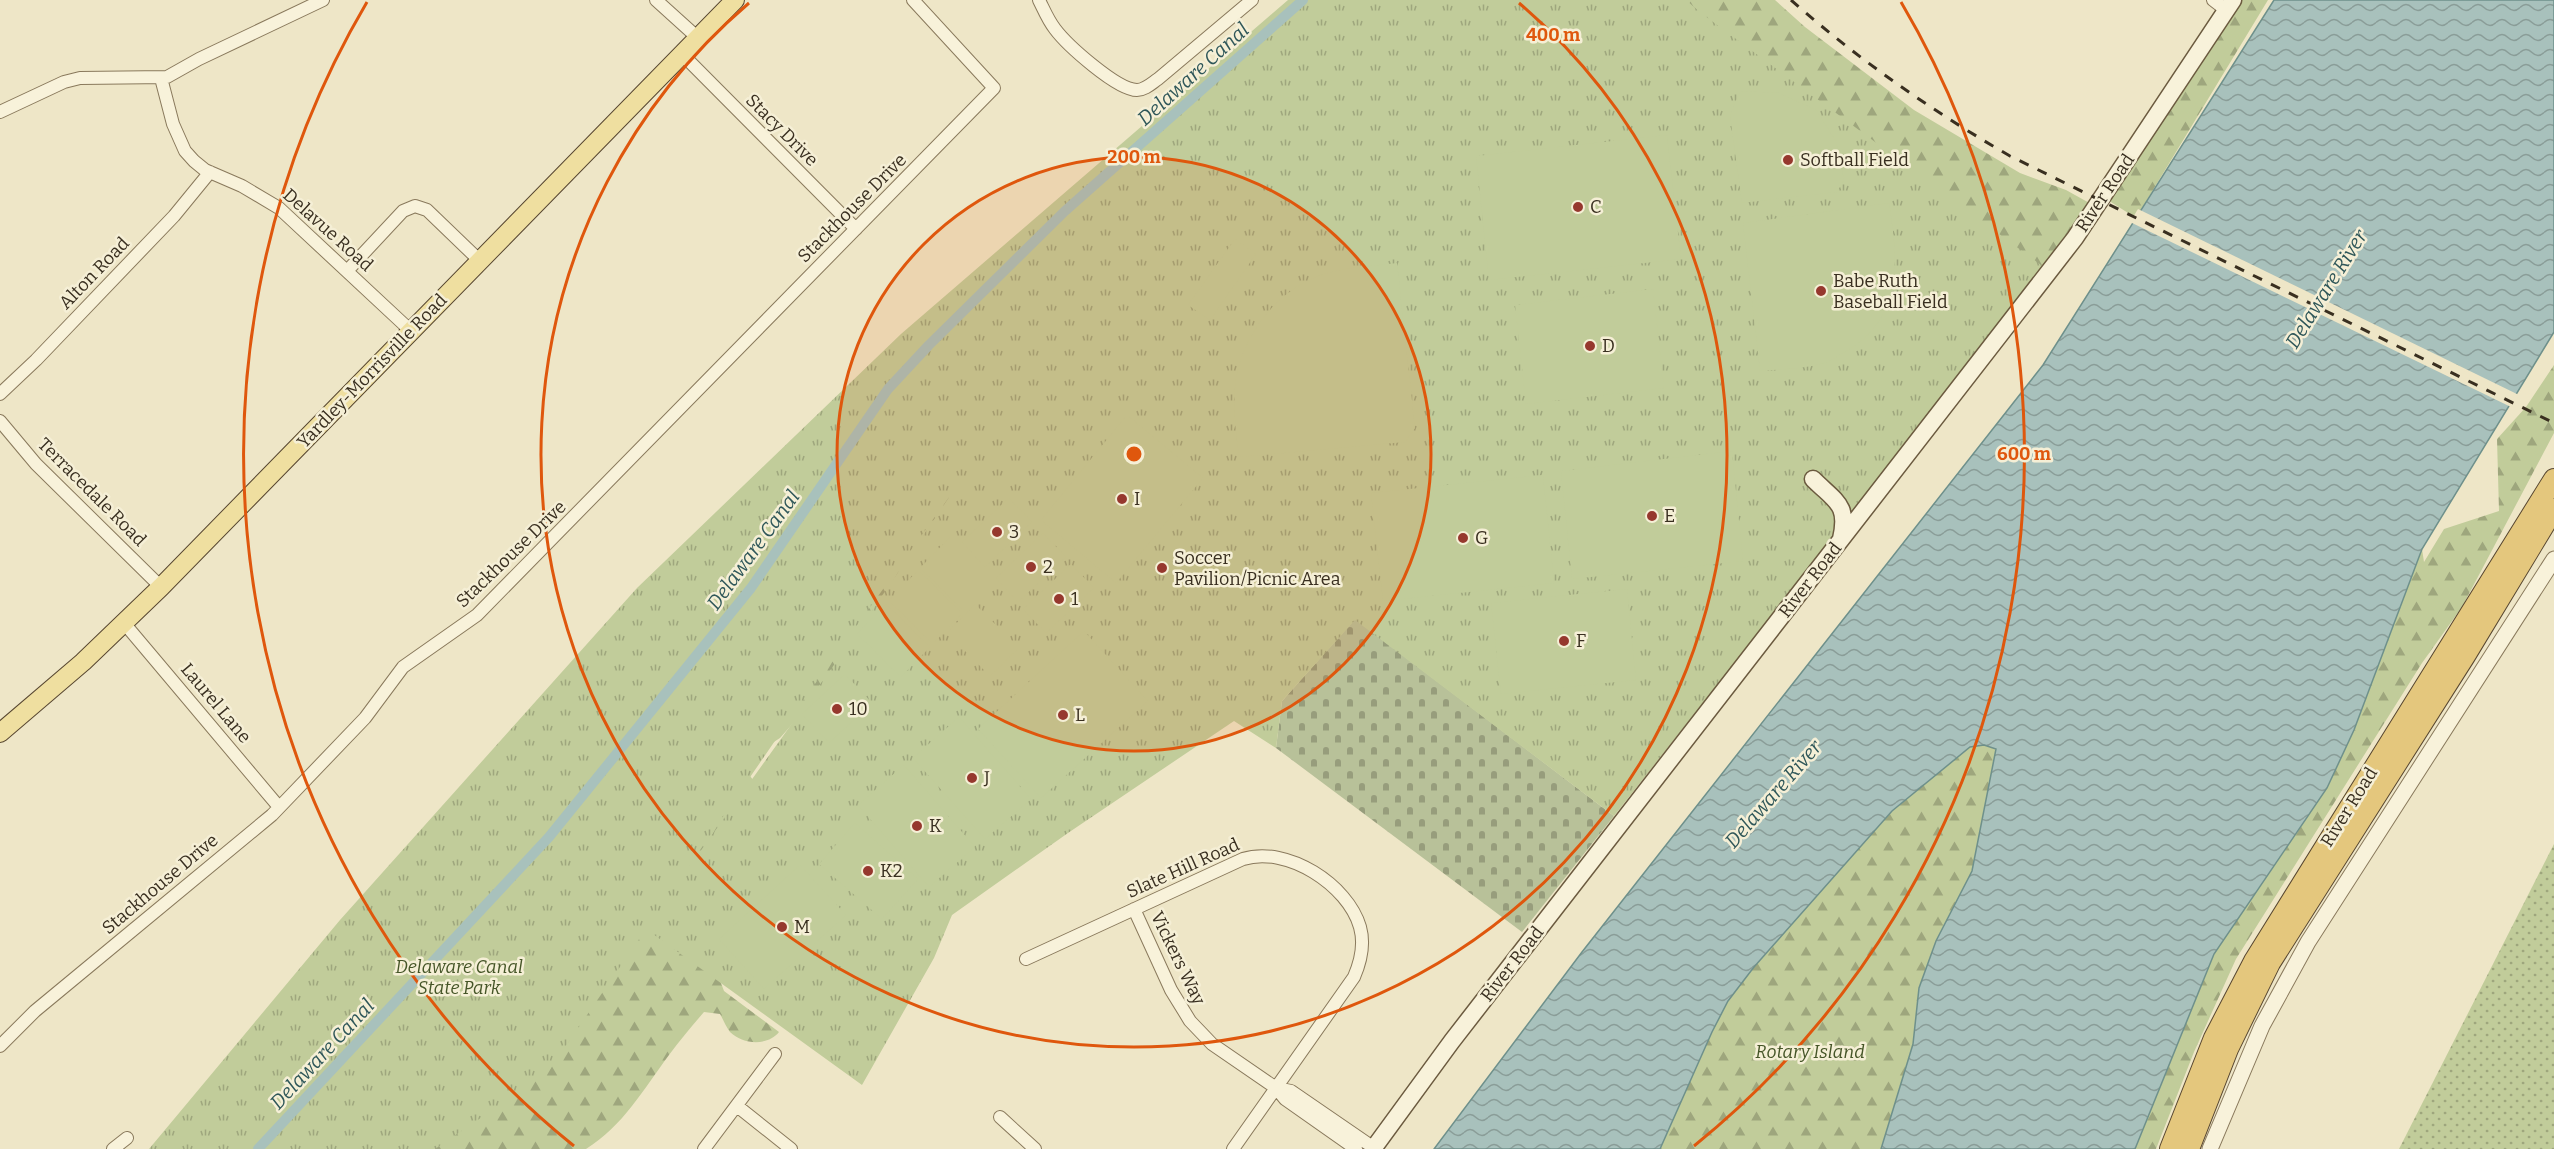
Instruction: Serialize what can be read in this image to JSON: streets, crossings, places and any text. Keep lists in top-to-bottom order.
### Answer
{
  "streets": {
    "highway": ["River Road"],
    "main road": ["Yardley-Morrisville Road"],
    "street": [
      "Stacy Drive",
      "Stackhouse Drive",
      "Delavue Road",
      "Alton Road",
      "Terracedale Road",
      "Laurel Lane",
      "Slate Hill Road",
      "Vickers Way"
    ]
  },
  "crossings": [
    ["Stacy Drive", "Stackhouse Drive"],
    ["Stacy Drive", "Yardley-Morrisville Road"],
    ["River Road", "Vickers Way"],
    ["Stackhouse Drive", "Laurel Lane"],
    ["Delavue Road", "Alton Road"],
    ["Delavue Road", "Yardley-Morrisville Road"],
    ["Yardley-Morrisville Road", "Terracedale Road"],
    ["Yardley-Morrisville Road", "Laurel Lane"],
    ["Slate Hill Road", "Vickers Way"]
  ],
  "water": ["Delaware Canal", "Delaware River"],
  "parks": ["Delaware Canal State Park", "Rotary Island"],
  "places": [
    "Softball Field",
    "C",
    "Babe Ruth Baseball Field",
    "D",
    "I",
    "E",
    "3",
    "G",
    "2",
    "Soccer Pavilion/Picnic Area",
    "1",
    "F",
    "10",
    "L",
    "J",
    "K",
    "K2",
    "M"
  ],
  "rings": ["400 m", "200 m", "600 m"]
}
